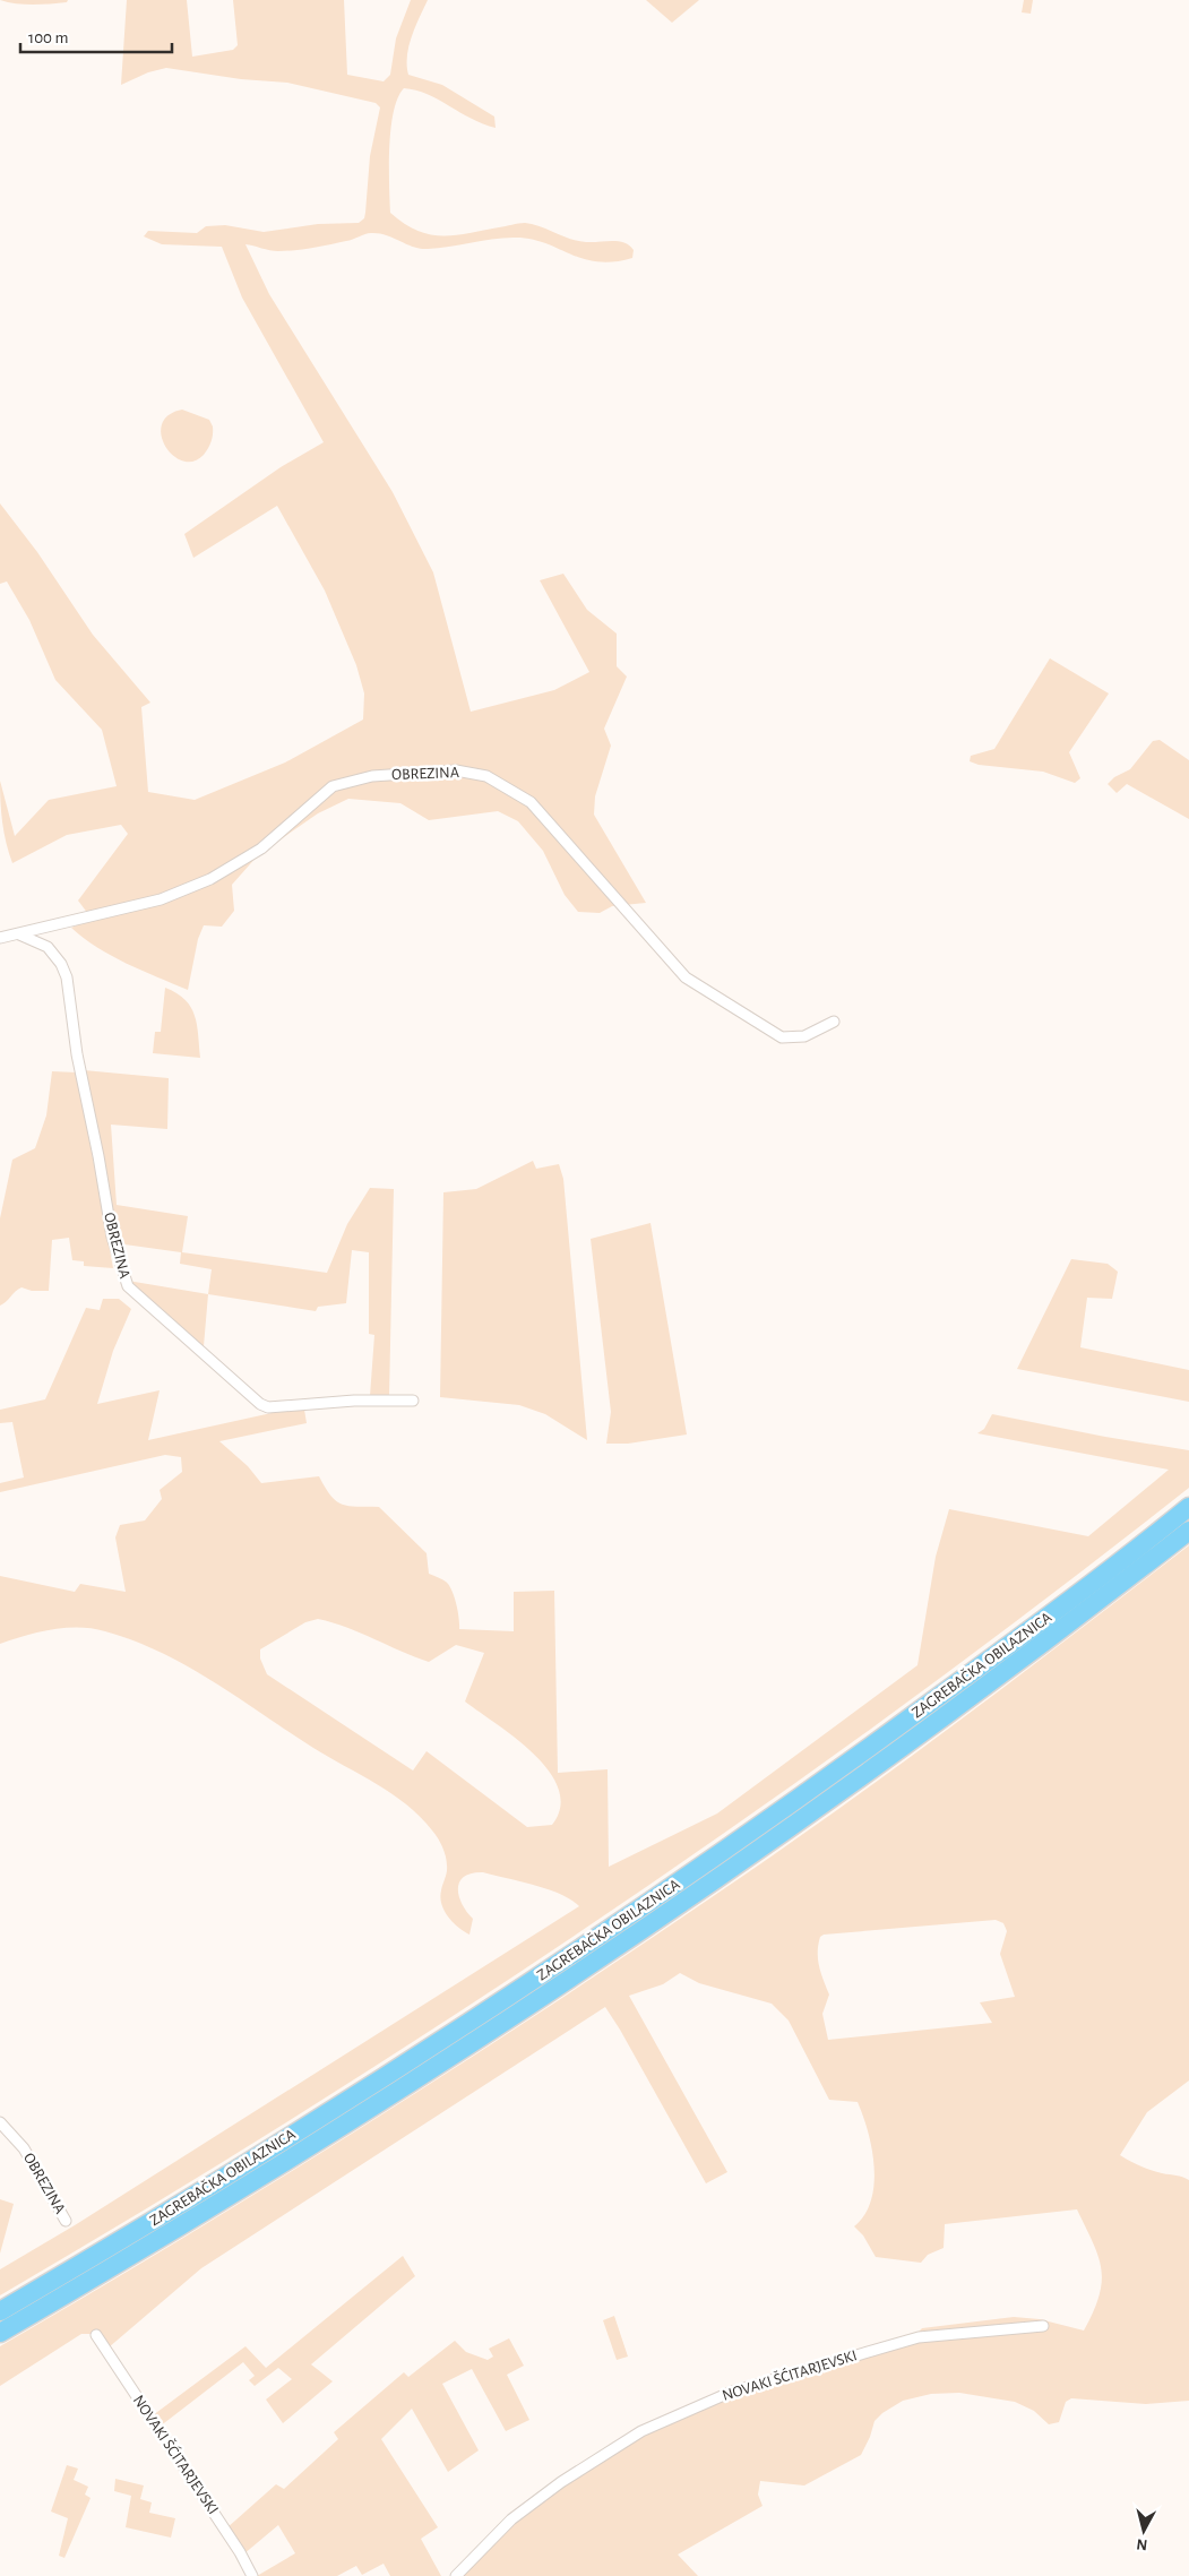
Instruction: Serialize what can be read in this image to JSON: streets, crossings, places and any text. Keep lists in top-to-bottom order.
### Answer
{
  "streets": {
    "highway": ["ZAGREBAČKA OBILAZNICA"],
    "street": ["OBREZINA", "NOVAKI ŠĆITARJEVSKI"]
  },
  "scale_bar": "100 m",
  "north": "bottom"
}
